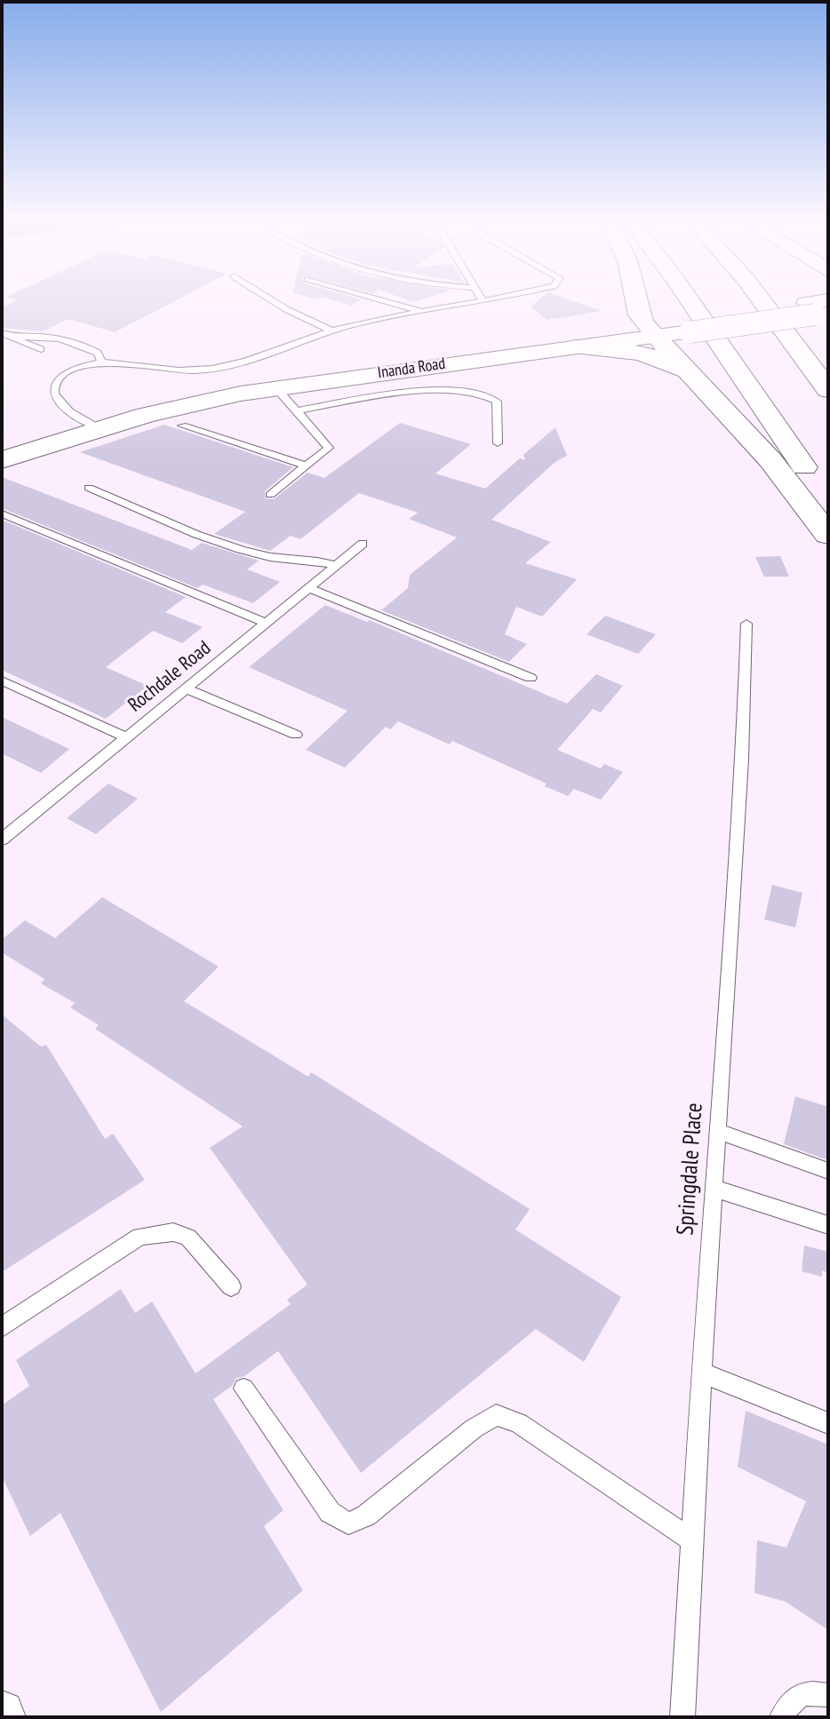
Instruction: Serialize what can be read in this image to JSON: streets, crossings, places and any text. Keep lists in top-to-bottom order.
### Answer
{
  "streets": {
    "main road": ["Inanda Road"],
    "lane": ["Rochdale Road", "Springdale Place"]
  }
}
